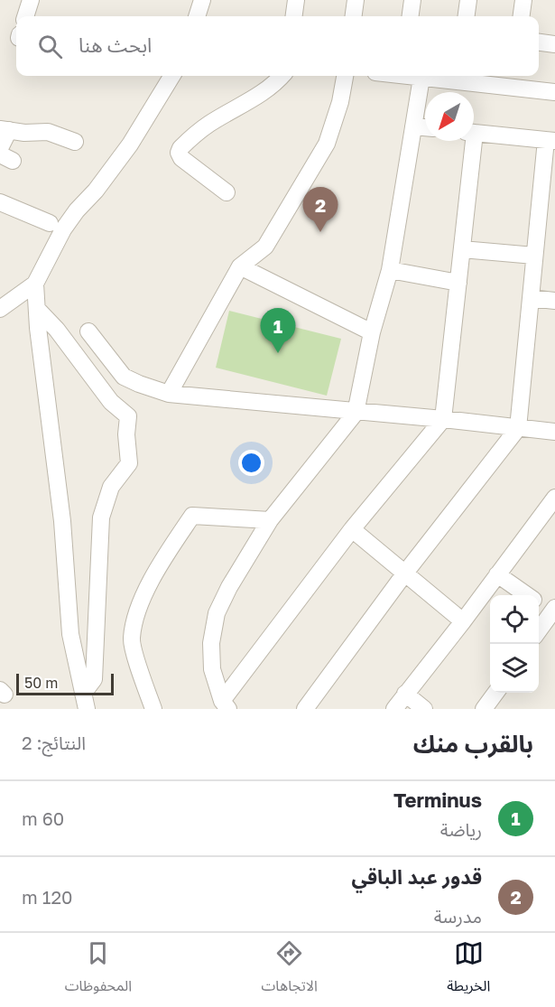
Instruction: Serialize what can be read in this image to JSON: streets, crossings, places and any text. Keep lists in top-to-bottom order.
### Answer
{
  "scale_bar": "50 m",
  "north": "bottom left",
  "page": {
    "search": "ابحث هنا",
    "pins": ["2", "1"],
    "scale": "50 m",
    "heading": ["بالقرب منك", "النتائج: 2"],
    "list": [
      {
        "mark": "1",
        "name": "Terminus",
        "note": "رياضة",
        "value": "60 m"
      },
      {
        "mark": "2",
        "name": "قدور عبد الباقي",
        "note": "مدرسة",
        "value": "120 m"
      }
    ],
    "nav": ["الخريطة", "الاتجاهات", "المحفوظات"]
  }
}
